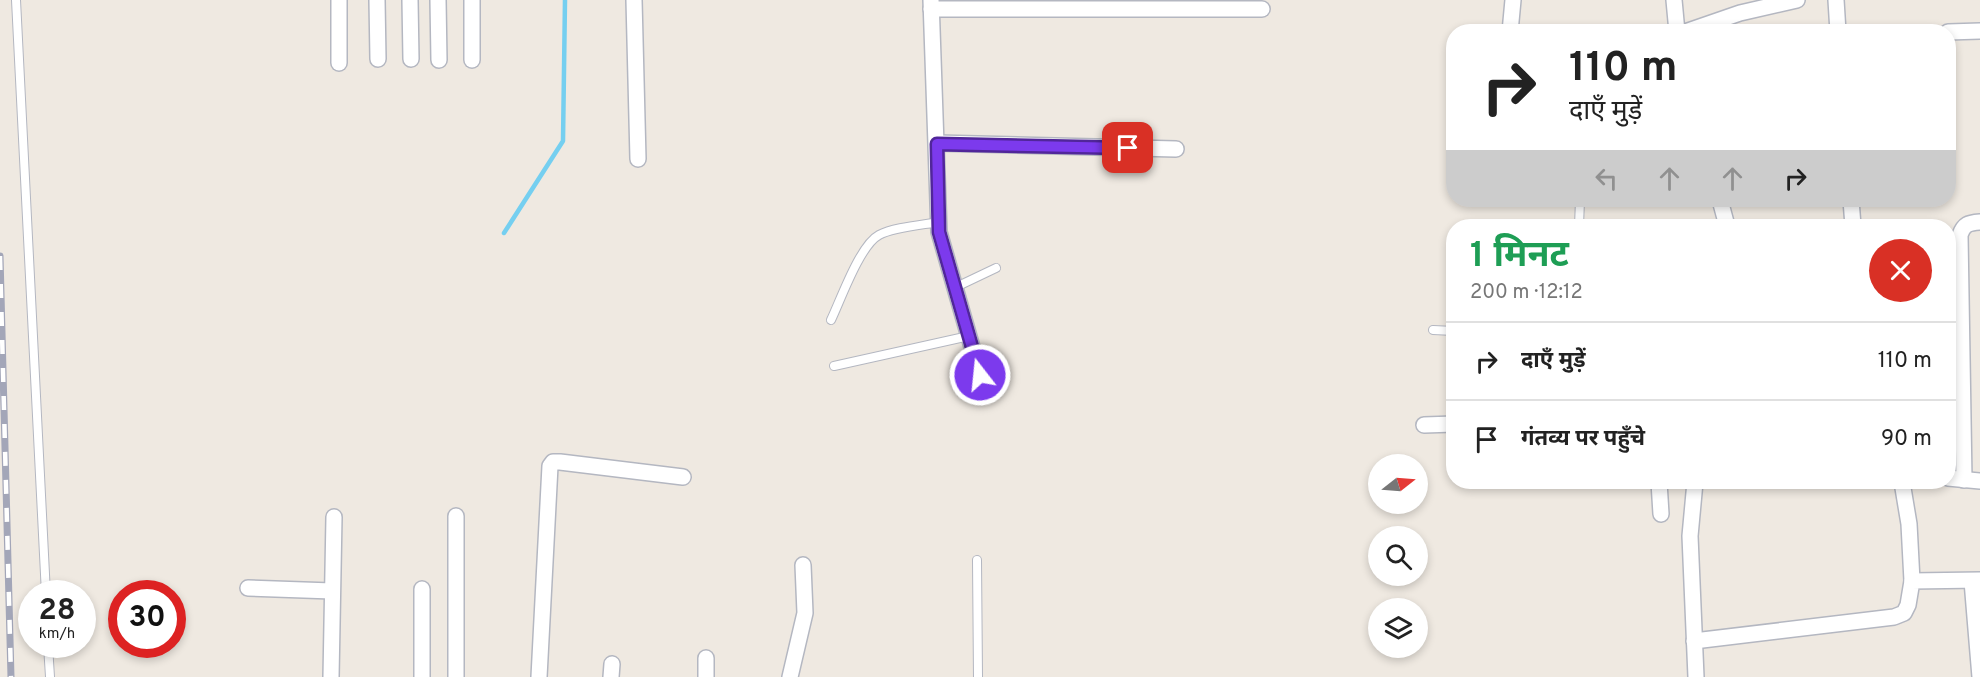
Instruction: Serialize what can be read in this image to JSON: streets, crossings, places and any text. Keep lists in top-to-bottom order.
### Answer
{
  "north": "right",
  "page": {
    "turn": ["110 m", "दाएँ मुड़ें"],
    "heading": ["1 मिनट", "200 m · 12:12"],
    "list": [
      {
        "name": "दाएँ मुड़ें",
        "value": "110 m"
      },
      {
        "name": "गंतव्य पर पहुँचे",
        "value": "90 m"
      }
    ],
    "speed": "28 km/h",
    "limit": "30"
  }
}
